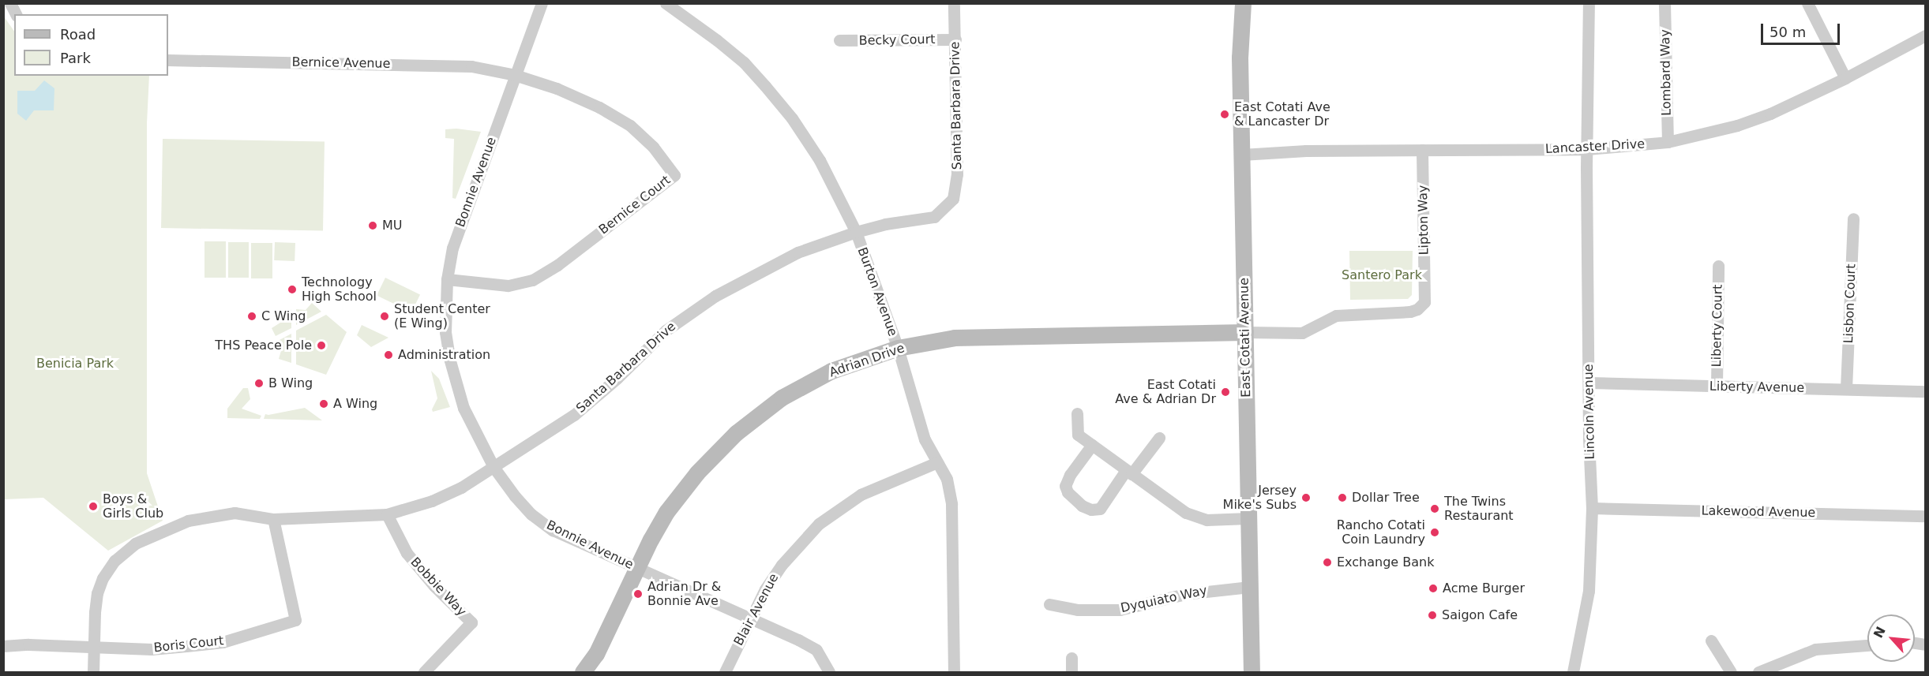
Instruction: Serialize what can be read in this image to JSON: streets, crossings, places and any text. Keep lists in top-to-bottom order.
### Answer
{
  "streets": {
    "street": [
      "Becky Court",
      "Bernice Avenue",
      "Lombard Way",
      "Santa Barbara Drive",
      "Lancaster Drive",
      "Bonnie Avenue",
      "Bernice Court",
      "Lipton Way",
      "Burton Avenue",
      "Lisbon Court",
      "Liberty Court",
      "East Cotati Avenue",
      "Adrian Drive",
      "Liberty Avenue",
      "Lincoln Avenue",
      "Lakewood Avenue",
      "Bobbie Way",
      "Dyquiato Way",
      "Blair Avenue",
      "Boris Court"
    ]
  },
  "crossings": [
    ["Becky Court", "Santa Barbara Drive"],
    ["Bernice Avenue", "Bonnie Avenue"],
    ["Bernice Avenue", "Bernice Court"],
    ["Lombard Way", "Lancaster Drive"],
    ["Santa Barbara Drive", "Bonnie Avenue"],
    ["Santa Barbara Drive", "Burton Avenue"],
    ["Santa Barbara Drive", "Bobbie Way"],
    ["Santa Barbara Drive", "Boris Court"],
    ["Lancaster Drive", "Lipton Way"],
    ["Lancaster Drive", "East Cotati Avenue"],
    ["Lancaster Drive", "Lincoln Avenue"],
    ["Bonnie Avenue", "Bernice Court"],
    ["Bonnie Avenue", "Adrian Drive"],
    ["Bonnie Avenue", "Blair Avenue"],
    ["Lipton Way", "East Cotati Avenue"],
    ["Lipton Way", "Adrian Drive"],
    ["Burton Avenue", "Adrian Drive"],
    ["Burton Avenue", "Blair Avenue"],
    ["Lisbon Court", "Liberty Avenue"],
    ["Liberty Court", "Liberty Avenue"],
    ["East Cotati Avenue", "Adrian Drive"],
    ["East Cotati Avenue", "Dyquiato Way"],
    ["Liberty Avenue", "Lincoln Avenue"],
    ["Lincoln Avenue", "Lakewood Avenue"]
  ],
  "parks": ["Santero Park", "Benicia Park"],
  "places": [
    "East Cotati Ave & Lancaster Dr",
    "MU",
    "Technology High School",
    "C Wing",
    "Student Center (E Wing)",
    "THS Peace Pole",
    "Administration",
    "B Wing",
    "East Cotati Ave & Adrian Dr",
    "A Wing",
    "Jersey Mike's Subs",
    "Dollar Tree",
    "Boys & Girls Club",
    "The Twins Restaurant",
    "Rancho Cotati Coin Laundry",
    "Exchange Bank",
    "Acme Burger",
    "Adrian Dr & Bonnie Ave",
    "Saigon Cafe"
  ],
  "legend": ["Road", "Park"],
  "scale_bar": "50 m",
  "north": "top left"
}
